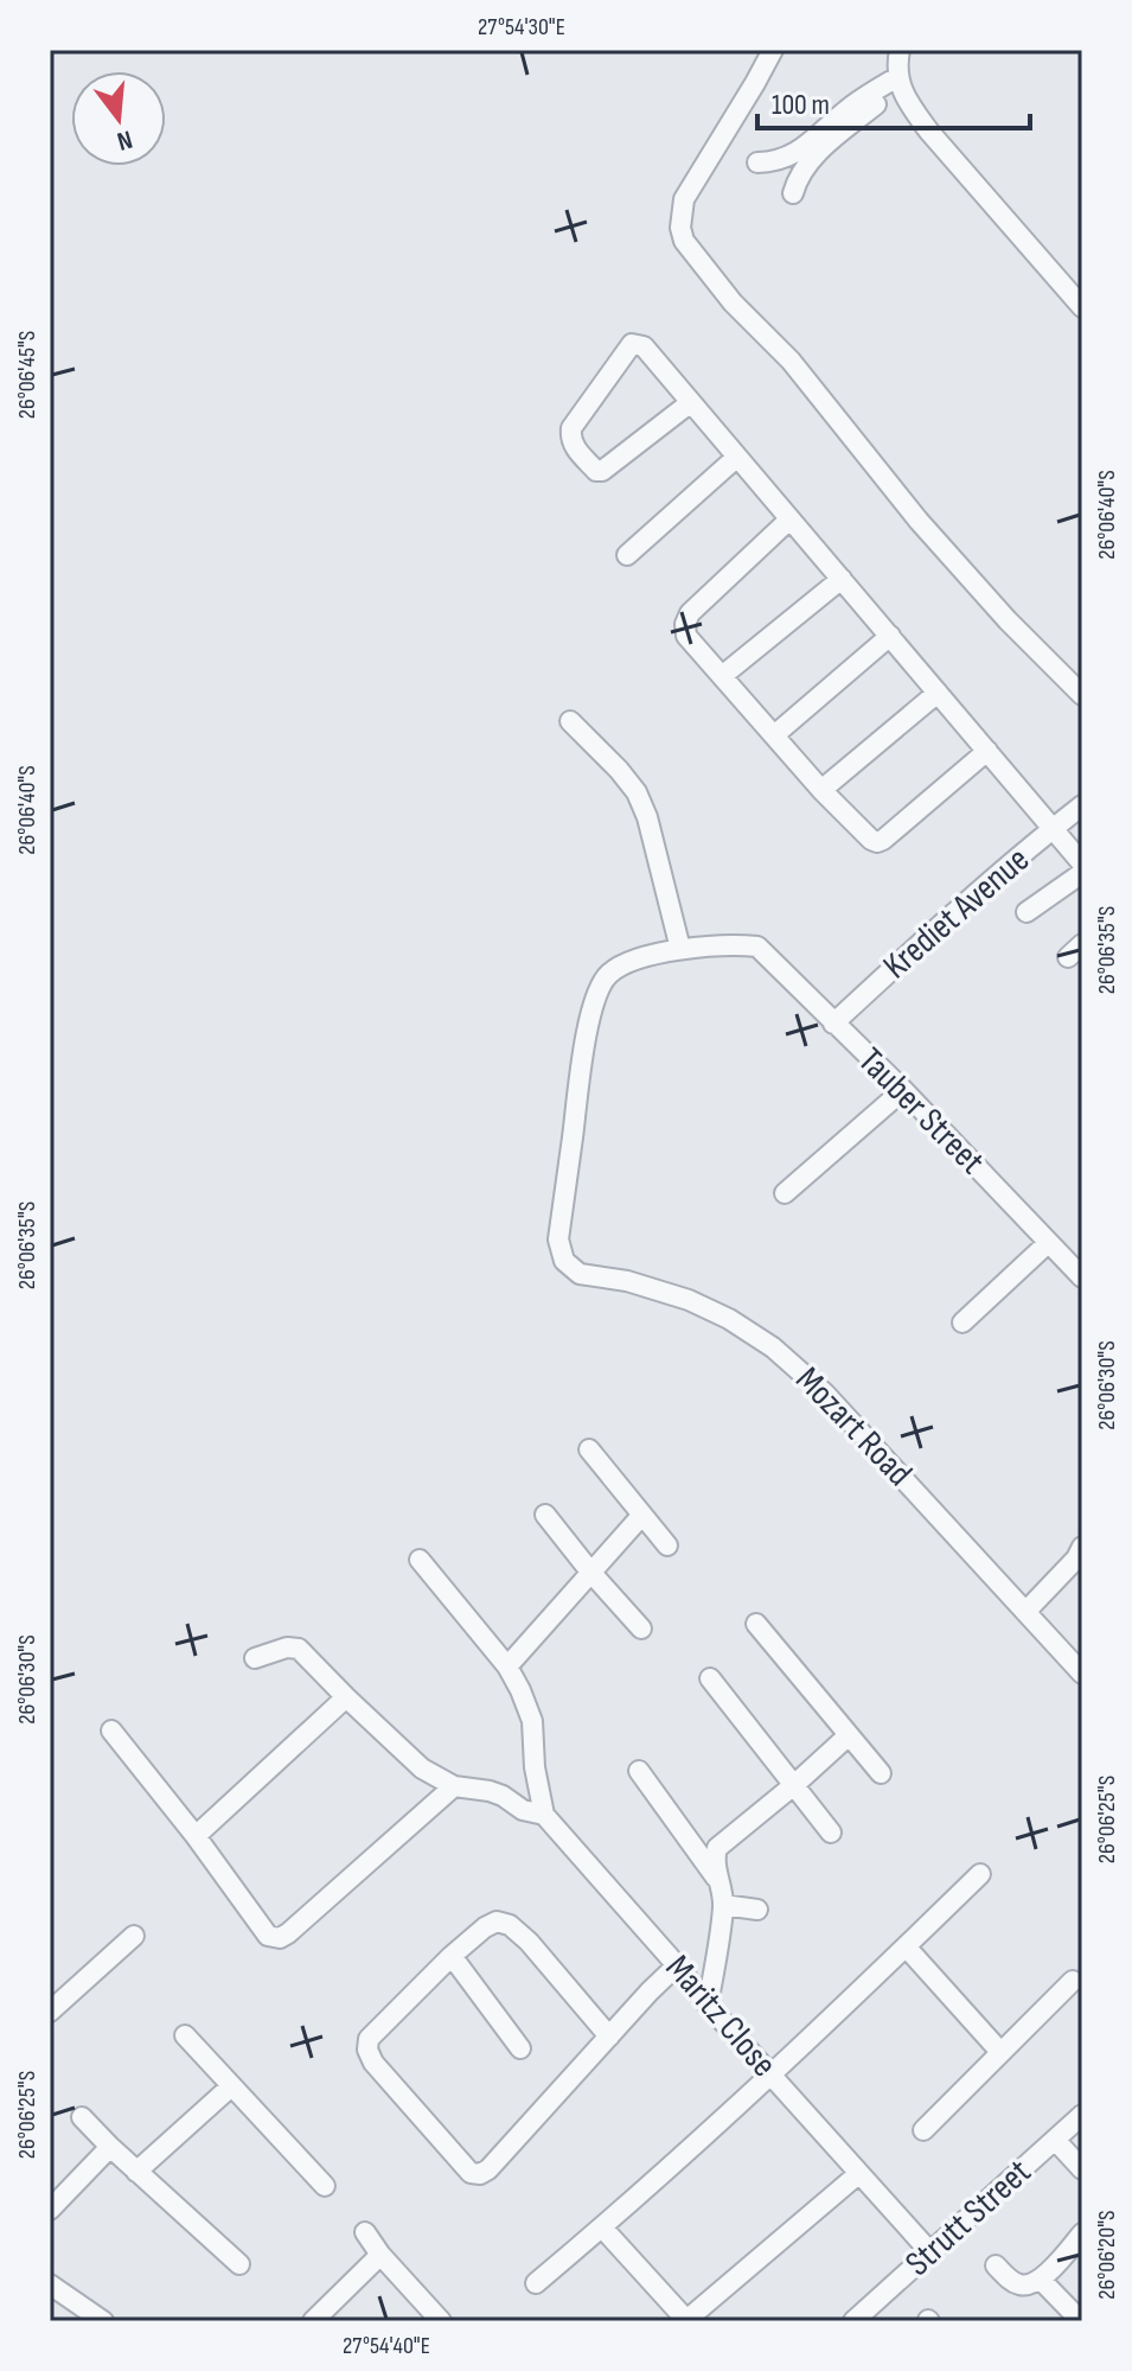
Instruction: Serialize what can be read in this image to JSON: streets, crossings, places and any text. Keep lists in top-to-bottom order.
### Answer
{
  "streets": {
    "street": [
      "Krediet Avenue",
      "Tauber Street",
      "Mozart Road",
      "Maritz Close",
      "Strutt Street"
    ]
  },
  "crossings": [
    ["Krediet Avenue", "Tauber Street"],
    ["Tauber Street", "Mozart Road"],
    ["Maritz Close", "Strutt Street"]
  ],
  "scale_bar": "100 m",
  "north": "bottom",
  "coordinates": [
    "27°54'30\"E",
    "26°06'45\"S",
    "26°06'40\"S",
    "26°06'35\"S",
    "26°06'30\"S",
    "26°06'25\"S",
    "26°06'20\"S",
    "27°54'40\"E"
  ]
}
